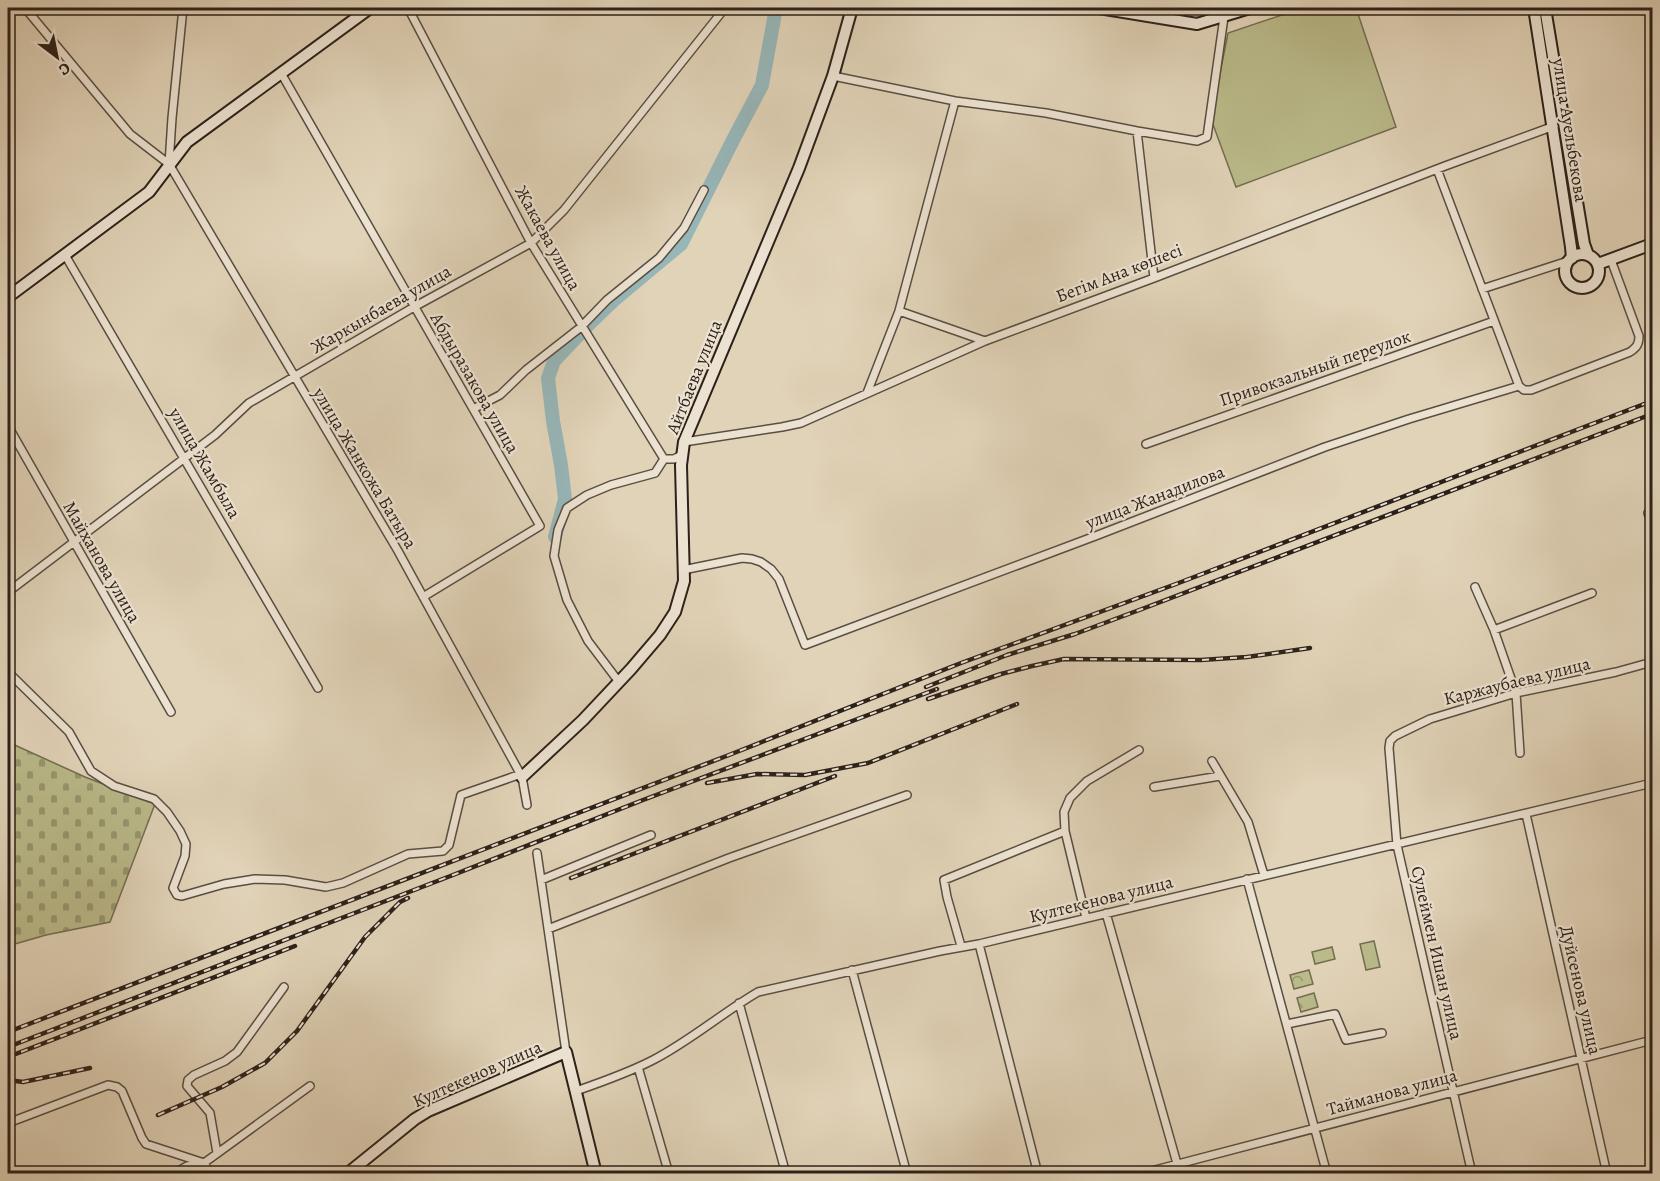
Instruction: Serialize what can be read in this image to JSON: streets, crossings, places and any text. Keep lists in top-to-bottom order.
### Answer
{
  "streets": {
    "street": [
      "улица Ауельбекова",
      "Жакаева улица",
      "Бегім Ана көшесі",
      "Жаркынбаева улица",
      "Привокзальный переулок",
      "Айтбаева улица",
      "Абдыразакова улица",
      "улица Жамбыла",
      "улица Жанкожа Батыра",
      "улица Жанадилова",
      "Майханова улица",
      "Каржаубаева улица",
      "Култекенова улица",
      "Сулеймен Ишан улица",
      "Дуйсенова улица",
      "Култекенов улица",
      "Тайманова улица"
    ]
  },
  "crossings": [
    ["улица Ауельбекова", "Бегім Ана көшесі"],
    ["Жакаева улица", "Жаркынбаева улица"],
    ["Бегім Ана көшесі", "Айтбаева улица"],
    ["Жаркынбаева улица", "Абдыразакова улица"],
    ["Жаркынбаева улица", "улица Жамбыла"],
    ["Жаркынбаева улица", "улица Жанкожа Батыра"],
    ["Жаркынбаева улица", "Майханова улица"],
    ["Айтбаева улица", "улица Жанкожа Батыра"],
    ["Айтбаева улица", "улица Жанадилова"],
    ["Абдыразакова улица", "улица Жанкожа Батыра"],
    ["Каржаубаева улица", "Култекенова улица"],
    ["Каржаубаева улица", "Сулеймен Ишан улица"],
    ["Култекенова улица", "Сулеймен Ишан улица"],
    ["Култекенова улица", "Дуйсенова улица"],
    ["Сулеймен Ишан улица", "Тайманова улица"],
    ["Дуйсенова улица", "Тайманова улица"]
  ],
  "north": "bottom right"
}
